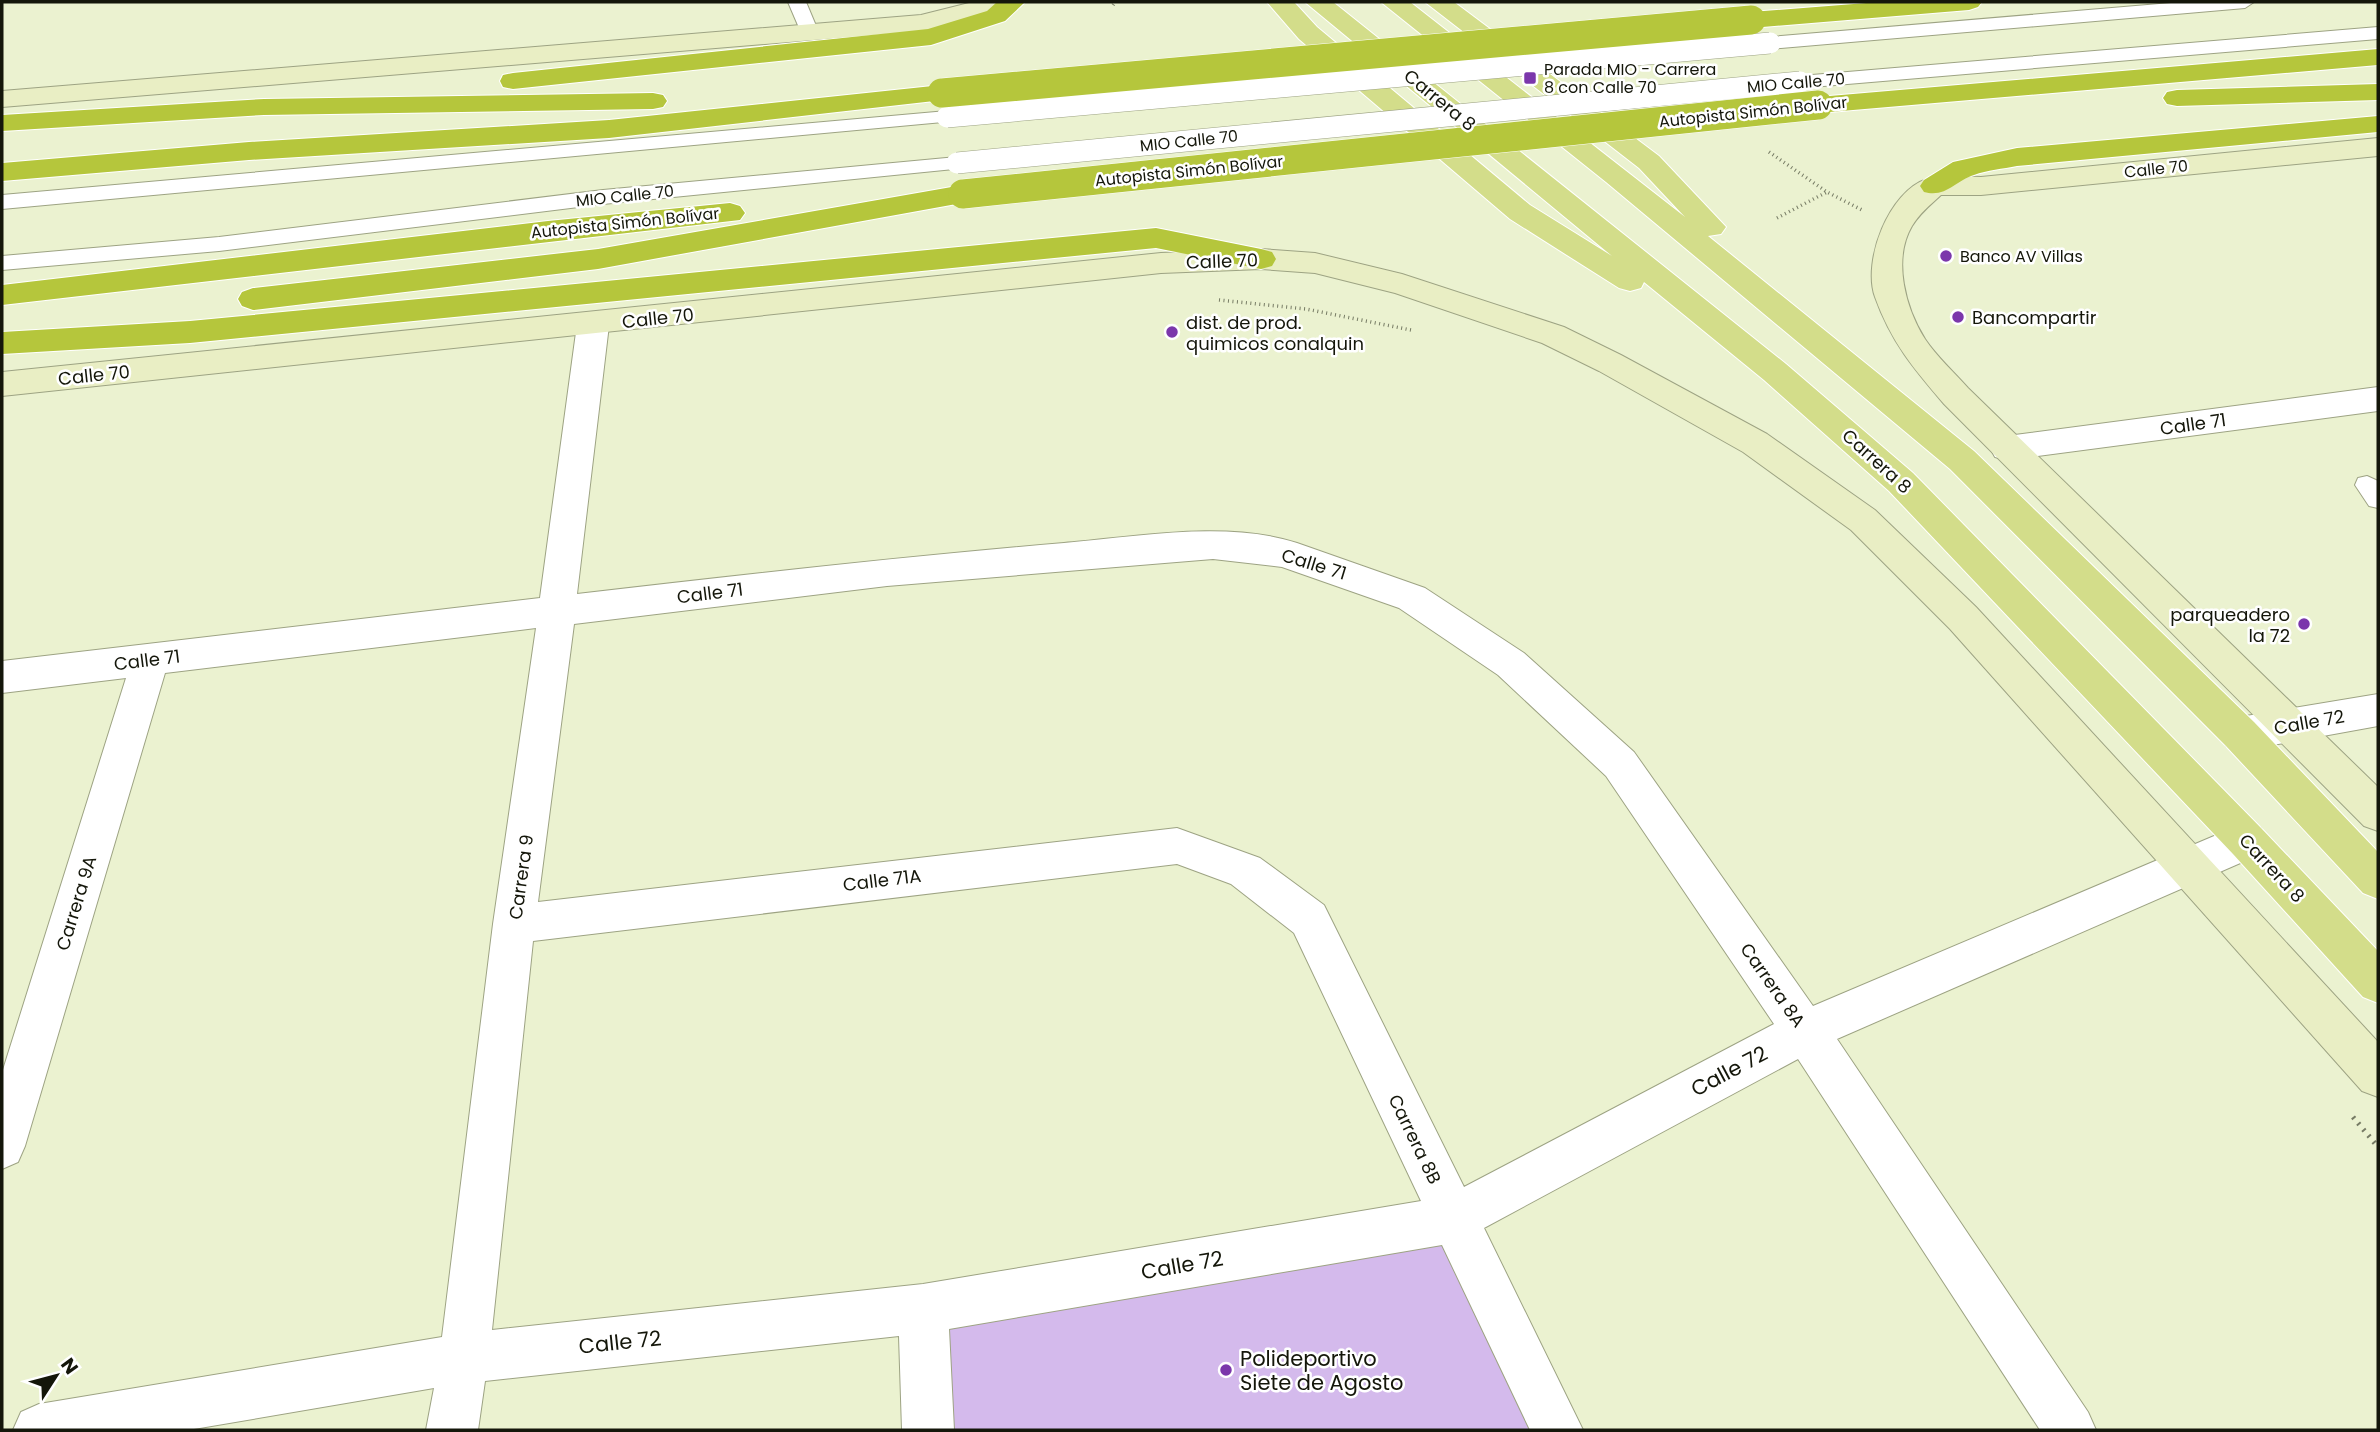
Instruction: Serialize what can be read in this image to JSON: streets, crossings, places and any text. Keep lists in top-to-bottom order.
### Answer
{
  "streets": {
    "highway": ["Autopista Simón Bolívar"],
    "main road": ["Carrera 8"],
    "street": [
      "Calle 70",
      "Calle 71",
      "Calle 72",
      "Carrera 9",
      "Calle 71A",
      "Carrera 9A",
      "Carrera 8A",
      "Carrera 8B"
    ],
    "lane": ["MIO Calle 70"]
  },
  "crossings": [
    ["Carrera 8", "Calle 72"],
    ["Calle 70", "Calle 72"],
    ["Calle 70", "Carrera 9"],
    ["Calle 71", "Carrera 9"],
    ["Calle 71", "Carrera 9A"],
    ["Calle 71", "Carrera 8A"],
    ["Calle 72", "Carrera 9"],
    ["Calle 72", "Carrera 8A"],
    ["Calle 72", "Carrera 8B"],
    ["Carrera 9", "Calle 71A"],
    ["Calle 71A", "Carrera 8B"]
  ],
  "places": {
    "transit": ["Parada MIO - Carrera 8 con Calle 70"],
    "other": [
      "Banco AV Villas",
      "Bancompartir",
      "dist. de prod. quimicos conalquin",
      "parqueadero la 72",
      "Polideportivo Siete de Agosto"
    ]
  },
  "north": "top right"
}
